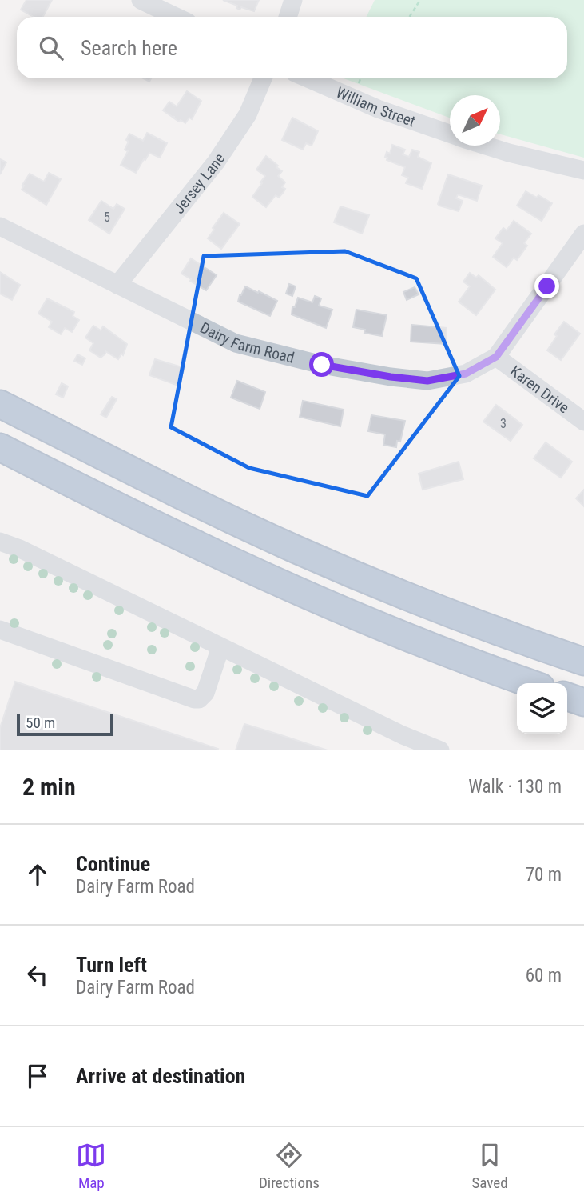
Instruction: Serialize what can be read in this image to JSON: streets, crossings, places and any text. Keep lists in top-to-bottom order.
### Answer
{
  "streets": {
    "street": [
      "William Street",
      "Jersey Lane",
      "Dairy Farm Road",
      "Karen Drive"
    ]
  },
  "crossings": [
    ["Jersey Lane", "Dairy Farm Road"],
    ["Dairy Farm Road", "Karen Drive"]
  ],
  "house_numbers": ["5", "3"],
  "scale_bar": "50 m",
  "north": "top right",
  "page": {
    "search": "Search here",
    "scale": "50 m",
    "heading": ["2 min", "Walk · 130 m"],
    "list": [
      ["Continue", "Dairy Farm Road", "70 m"],
      ["Turn left", "Dairy Farm Road", "60 m"],
      "Arrive at destination"
    ],
    "nav": ["Map", "Directions", "Saved"]
  }
}
